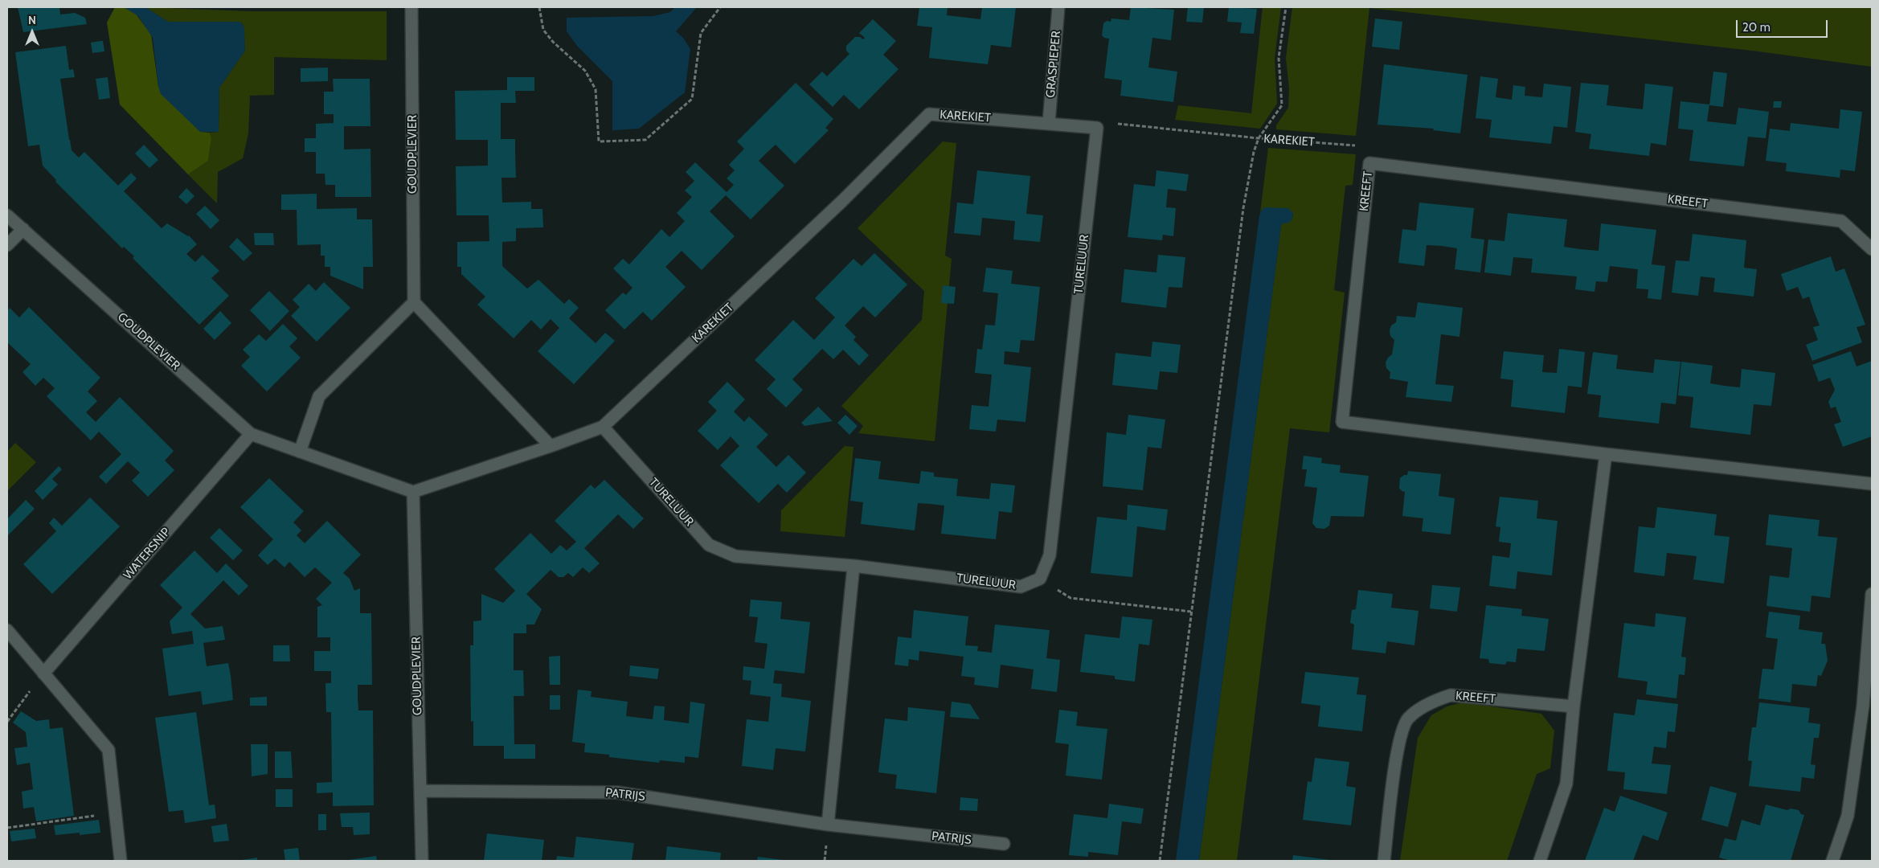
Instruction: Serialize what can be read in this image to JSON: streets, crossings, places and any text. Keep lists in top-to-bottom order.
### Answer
{
  "streets": {
    "street": [
      "GRASPIEPER",
      "KAREKIET",
      "GOUDPLEVIER",
      "KREEFT",
      "TURELUUR",
      "WATERSNIP",
      "PATRIJS"
    ]
  },
  "crossings": [
    ["GRASPIEPER", "KAREKIET"],
    ["KAREKIET", "KREEFT"],
    ["KAREKIET", "TURELUUR"],
    ["GOUDPLEVIER", "WATERSNIP"],
    ["GOUDPLEVIER", "PATRIJS"]
  ],
  "scale_bar": "20 m",
  "north": "top"
}
